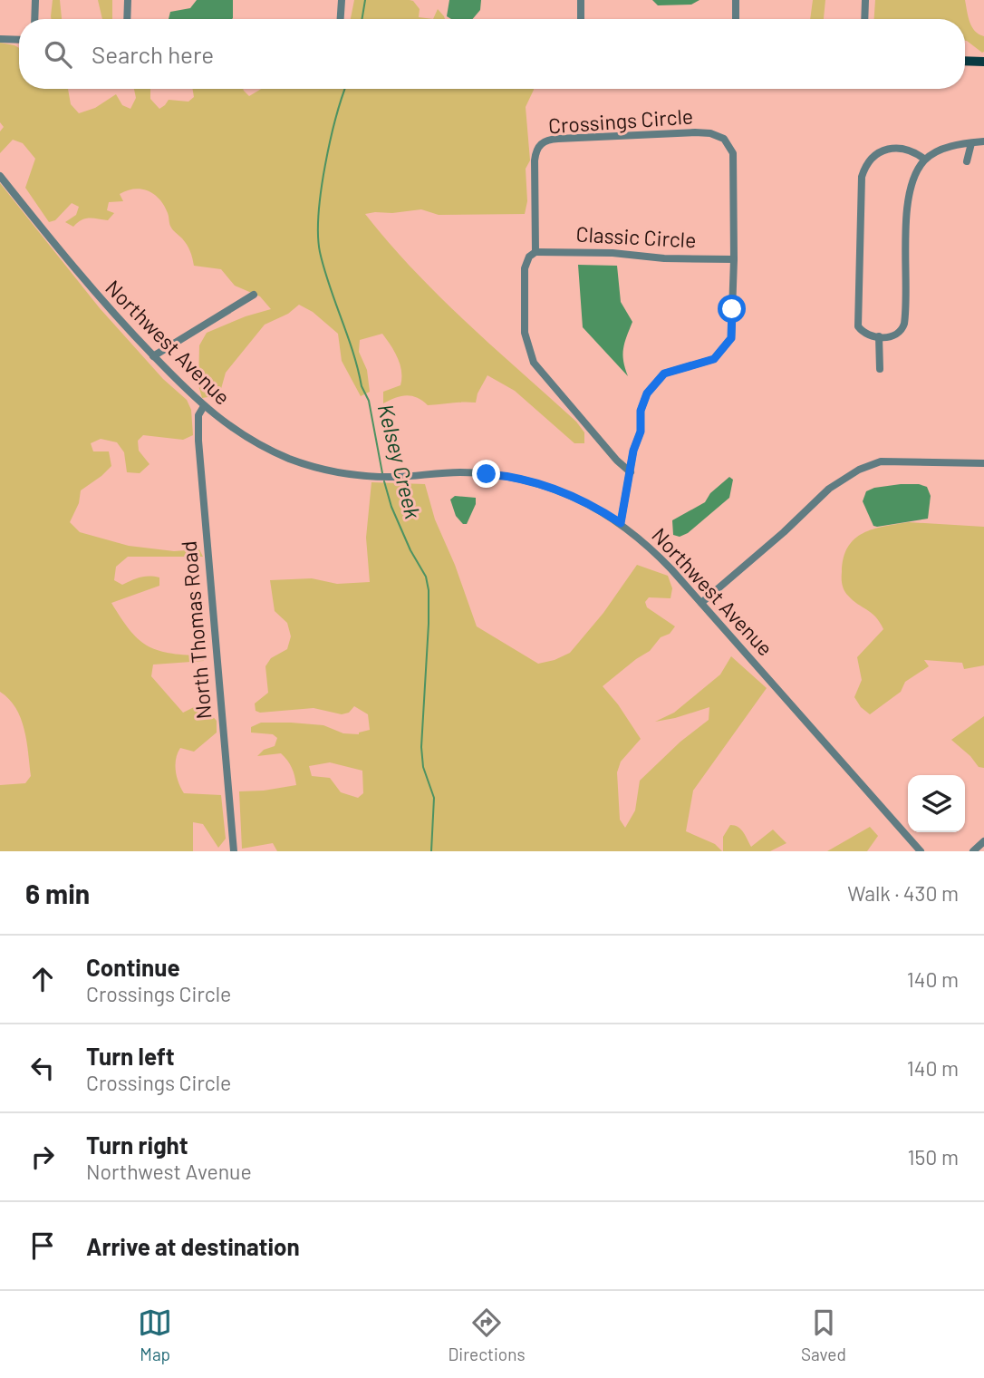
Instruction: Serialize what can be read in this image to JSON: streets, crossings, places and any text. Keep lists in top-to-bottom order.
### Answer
{
  "streets": {
    "street": [
      "Crossings Circle",
      "Classic Circle",
      "Northwest Avenue",
      "North Thomas Road"
    ]
  },
  "crossings": [
    ["Crossings Circle", "Classic Circle"],
    ["Crossings Circle", "Northwest Avenue"],
    ["Northwest Avenue", "North Thomas Road"]
  ],
  "water": ["Kelsey Creek"],
  "page": {
    "search": "Search here",
    "heading": ["6 min", "Walk · 430 m"],
    "list": [
      ["Continue", "Crossings Circle", "140 m"],
      ["Turn left", "Crossings Circle", "140 m"],
      ["Turn right", "Northwest Avenue", "150 m"],
      "Arrive at destination"
    ],
    "nav": ["Map", "Directions", "Saved"]
  }
}
